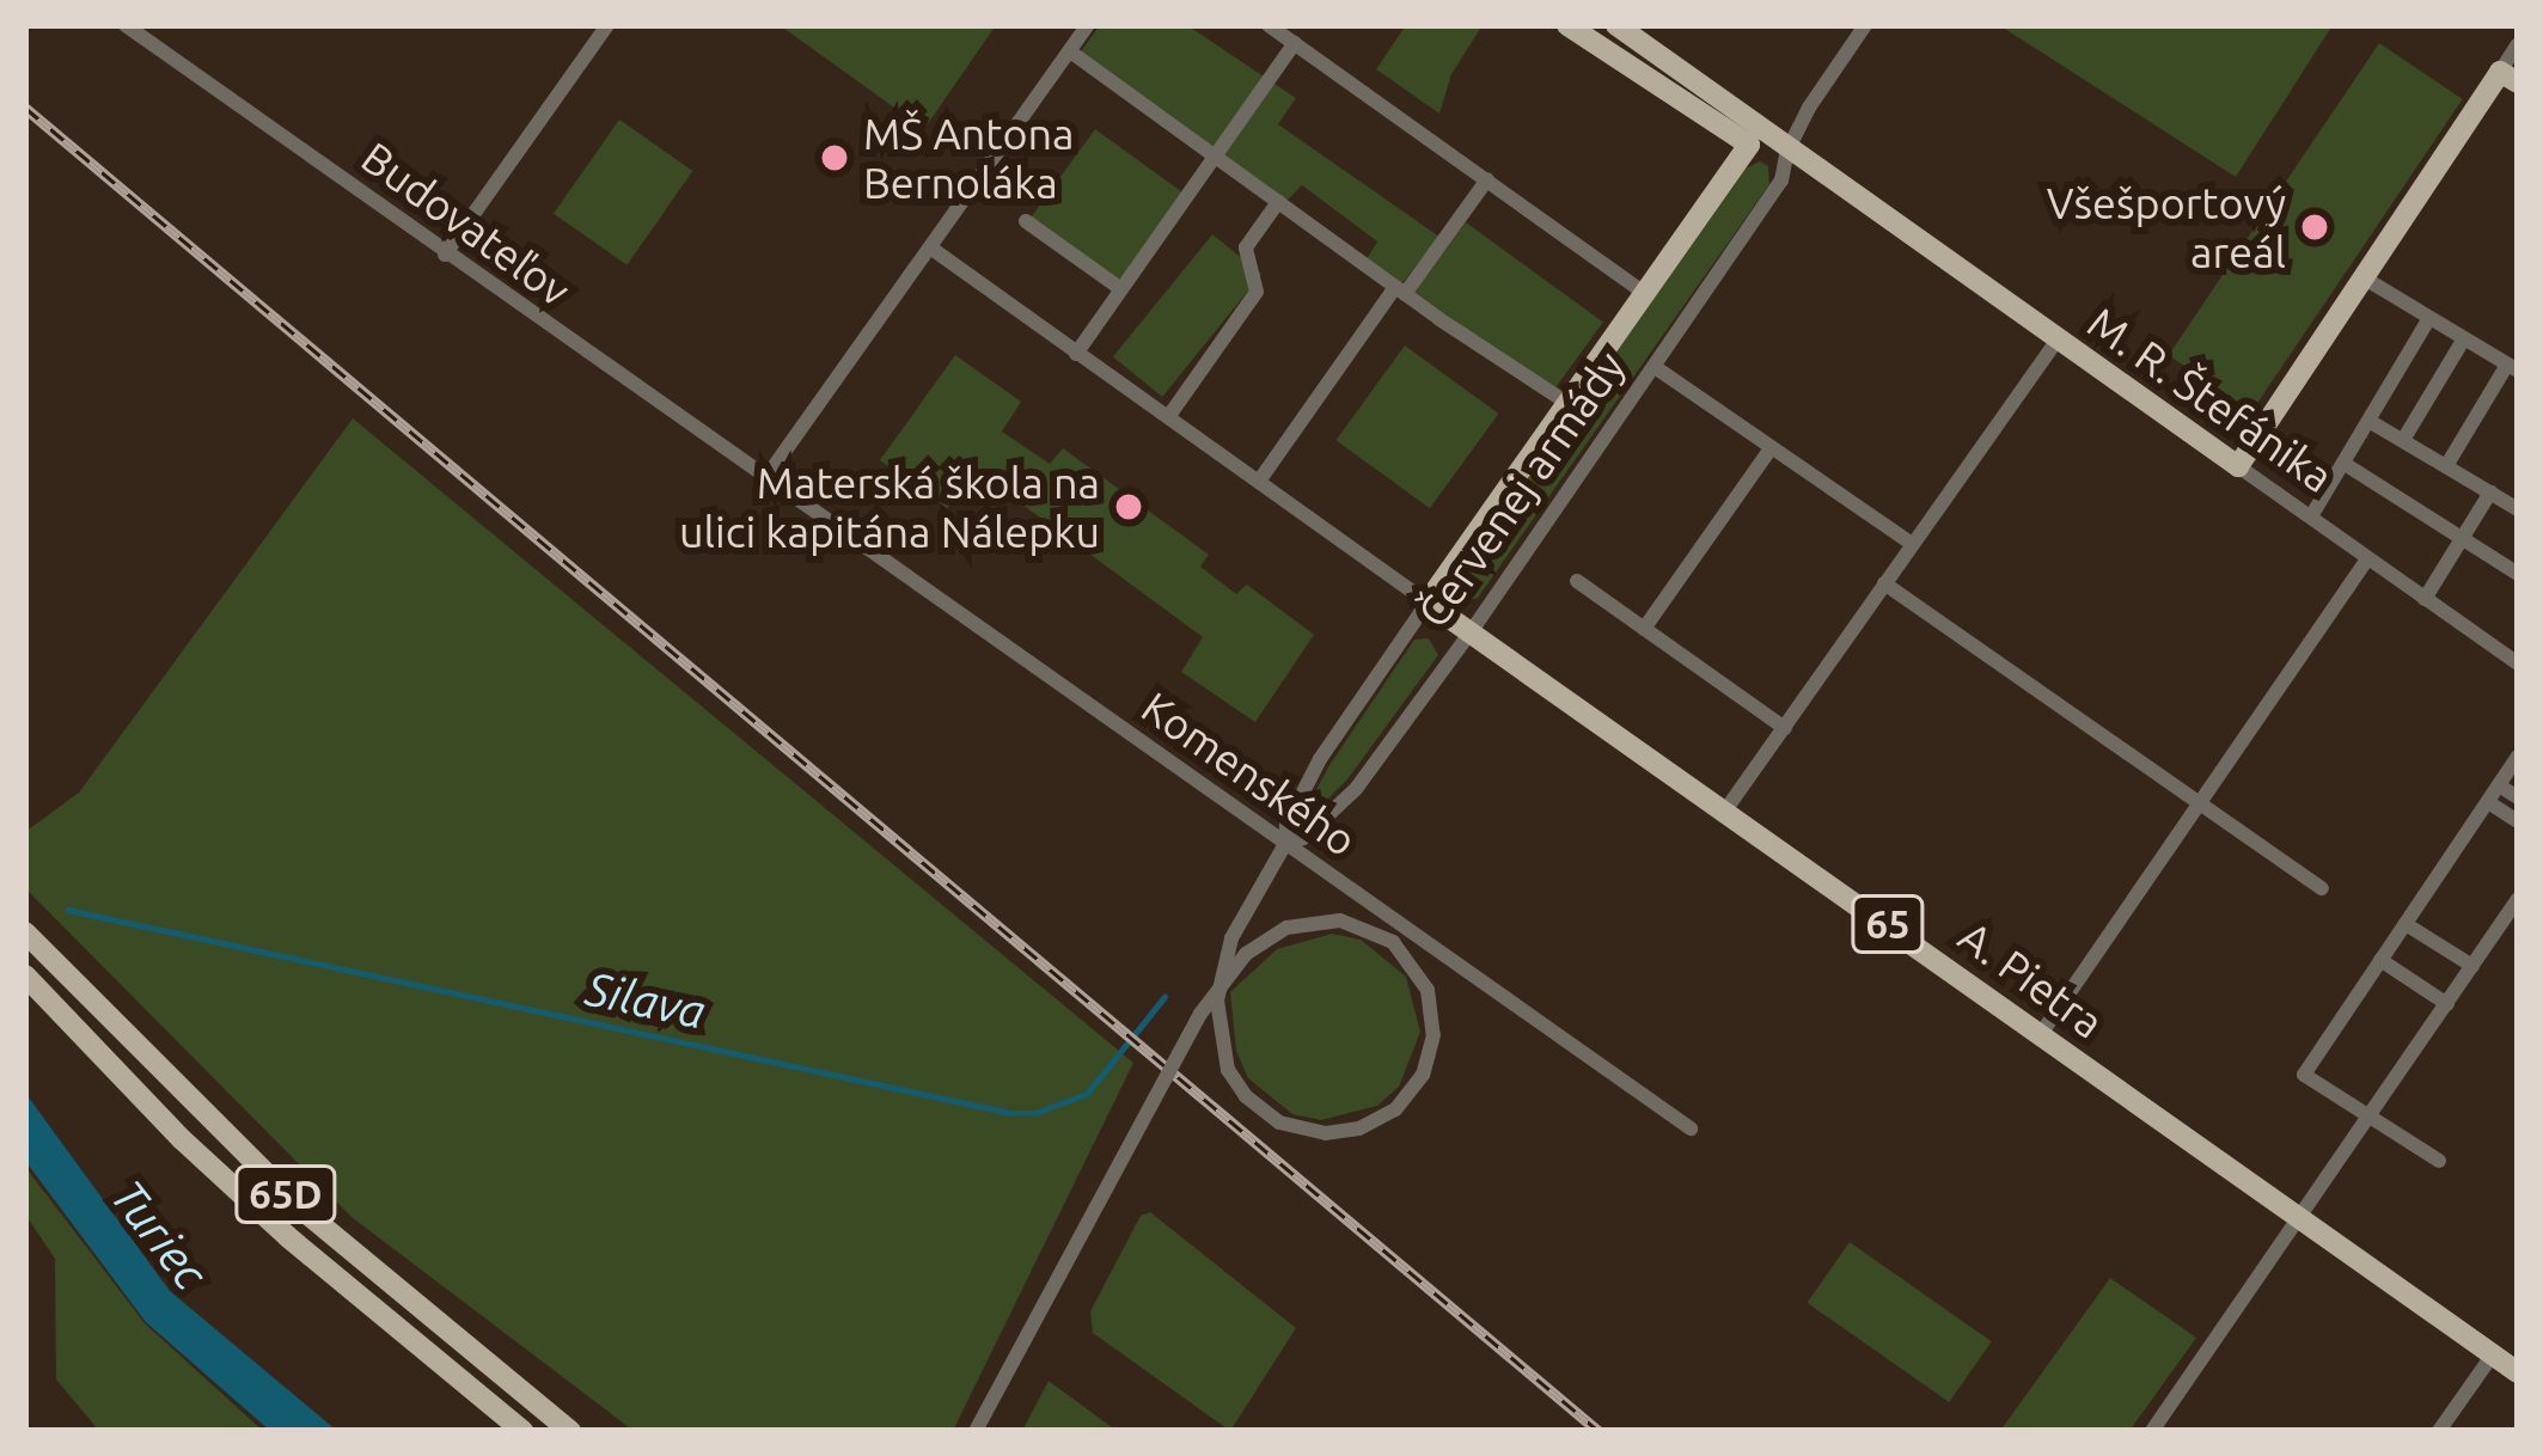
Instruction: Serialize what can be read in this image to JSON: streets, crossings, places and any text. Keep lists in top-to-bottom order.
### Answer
{
  "streets": {
    "main road": [
      "M. R. Štefánika",
      "Červenej armády",
      "65",
      "A. Pietra",
      "65D"
    ],
    "street": ["Budovateľov", "Komenského"]
  },
  "crossings": [
    ["Budovateľov", "Komenského"],
    ["M. R. Štefánika", "Červenej armády"],
    ["Červenej armády", "Komenského"],
    ["Červenej armády", "A. Pietra"]
  ],
  "water": ["Silava", "Turiec"],
  "places": ["MŠ Antona Bernoláka", "Všešportový areál", "Materská škola na ulici kapitána Nálepku"]
}
